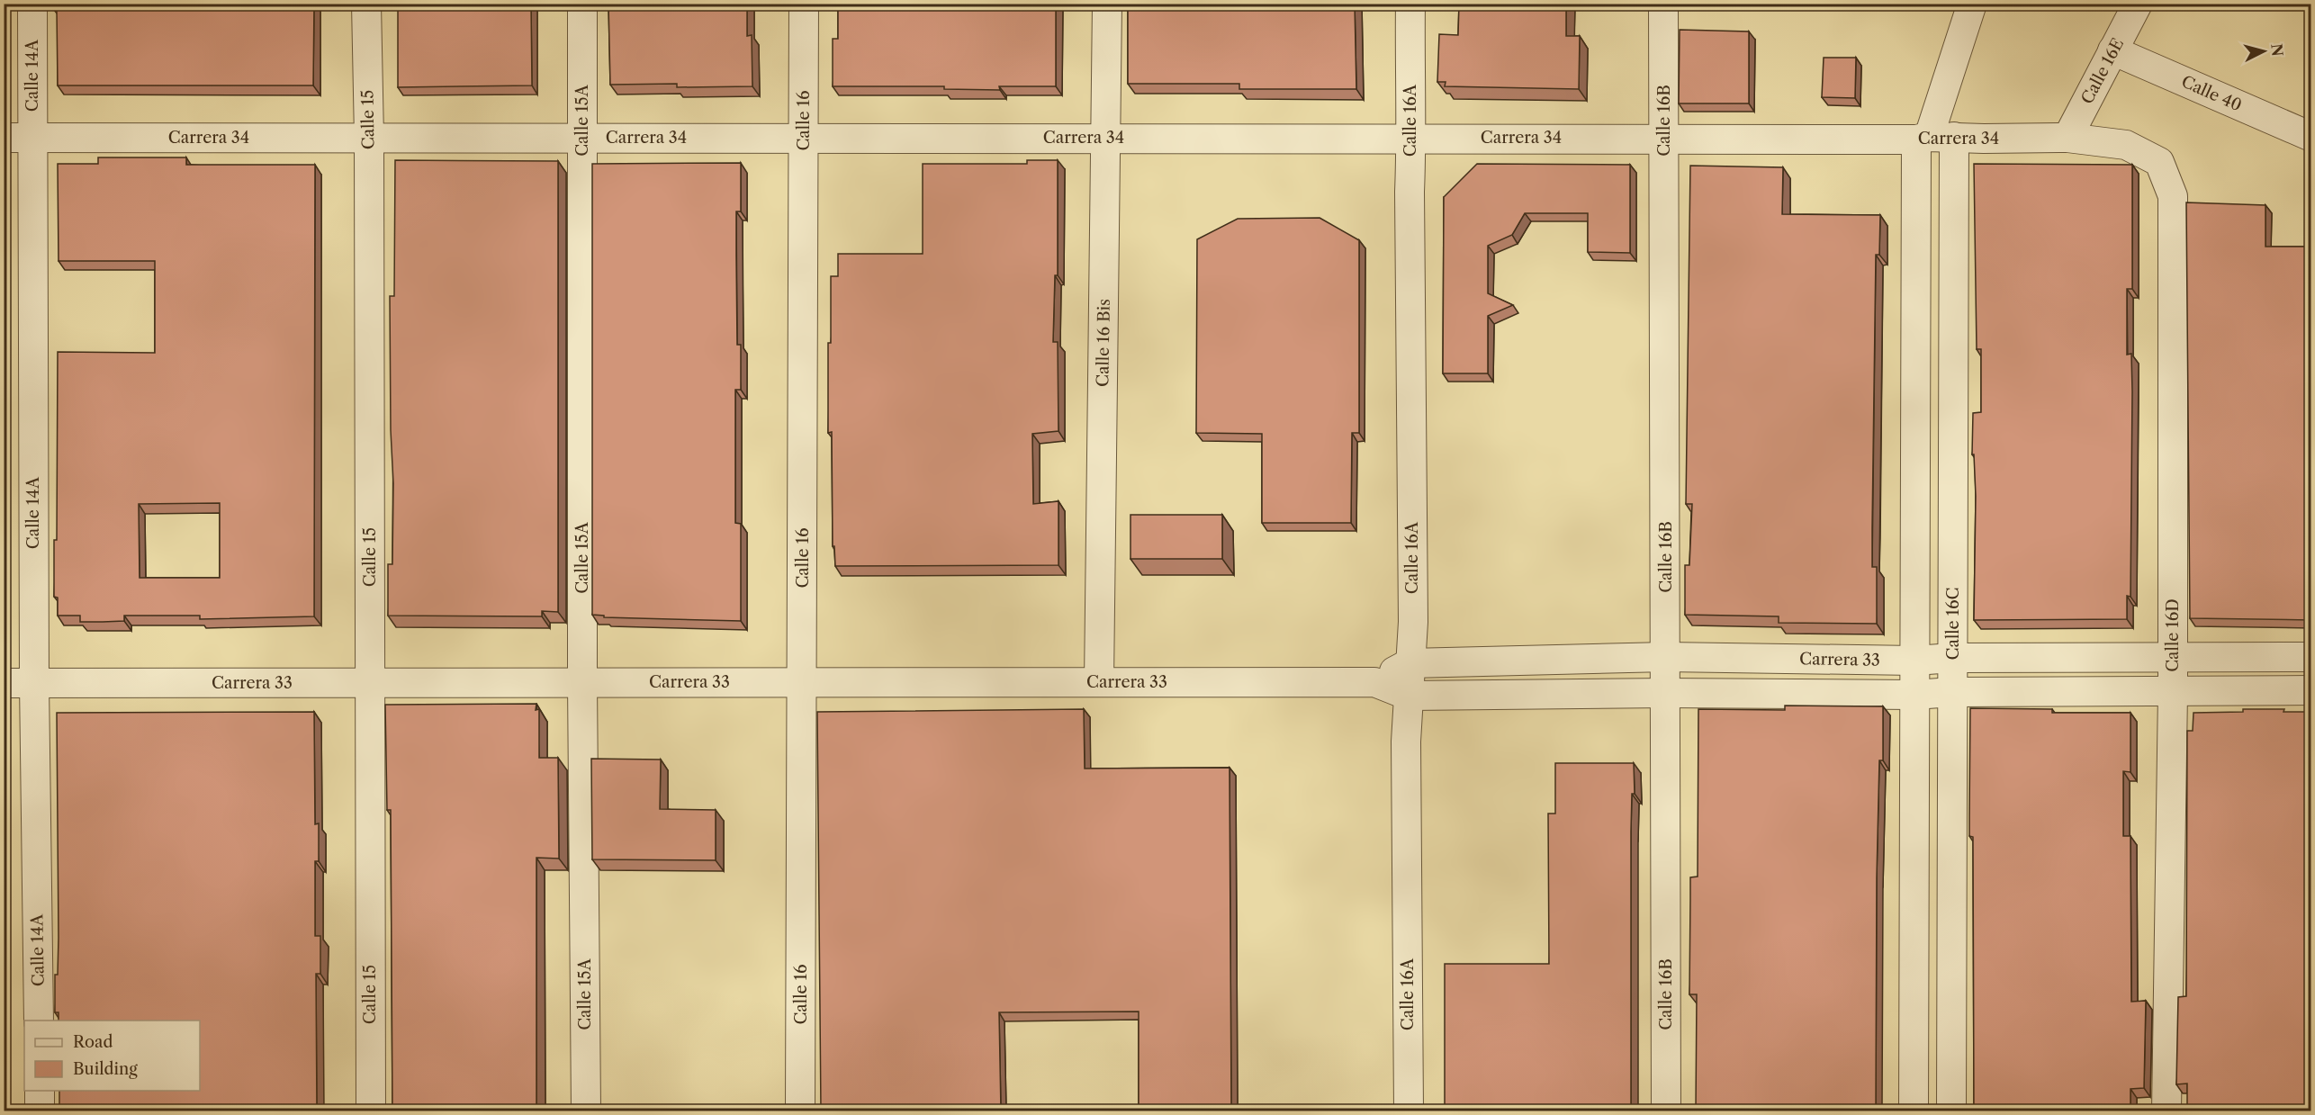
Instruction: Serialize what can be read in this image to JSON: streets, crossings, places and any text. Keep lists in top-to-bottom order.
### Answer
{
  "streets": {
    "street": [
      "Calle 16E",
      "Calle 14A",
      "Calle 40",
      "Calle 15",
      "Calle 15A",
      "Calle 16",
      "Calle 16A",
      "Calle 16B",
      "Carrera 34",
      "Calle 16 Bis",
      "Calle 16C",
      "Calle 16D",
      "Carrera 33"
    ]
  },
  "crossings": [
    ["Calle 16E", "Calle 40"],
    ["Calle 16E", "Carrera 34"],
    ["Calle 14A", "Carrera 34"],
    ["Calle 14A", "Carrera 33"],
    ["Calle 15", "Carrera 34"],
    ["Calle 15", "Carrera 33"],
    ["Calle 15A", "Carrera 34"],
    ["Calle 15A", "Carrera 33"],
    ["Calle 16", "Carrera 34"],
    ["Calle 16", "Carrera 33"],
    ["Calle 16A", "Carrera 34"],
    ["Calle 16A", "Carrera 33"],
    ["Calle 16B", "Carrera 34"],
    ["Calle 16B", "Carrera 33"],
    ["Carrera 34", "Calle 16 Bis"],
    ["Carrera 34", "Calle 16C"],
    ["Carrera 34", "Calle 16D"],
    ["Calle 16 Bis", "Carrera 33"],
    ["Calle 16C", "Carrera 33"],
    ["Calle 16D", "Carrera 33"]
  ],
  "legend": ["Road", "Building"],
  "north": "right"
}
